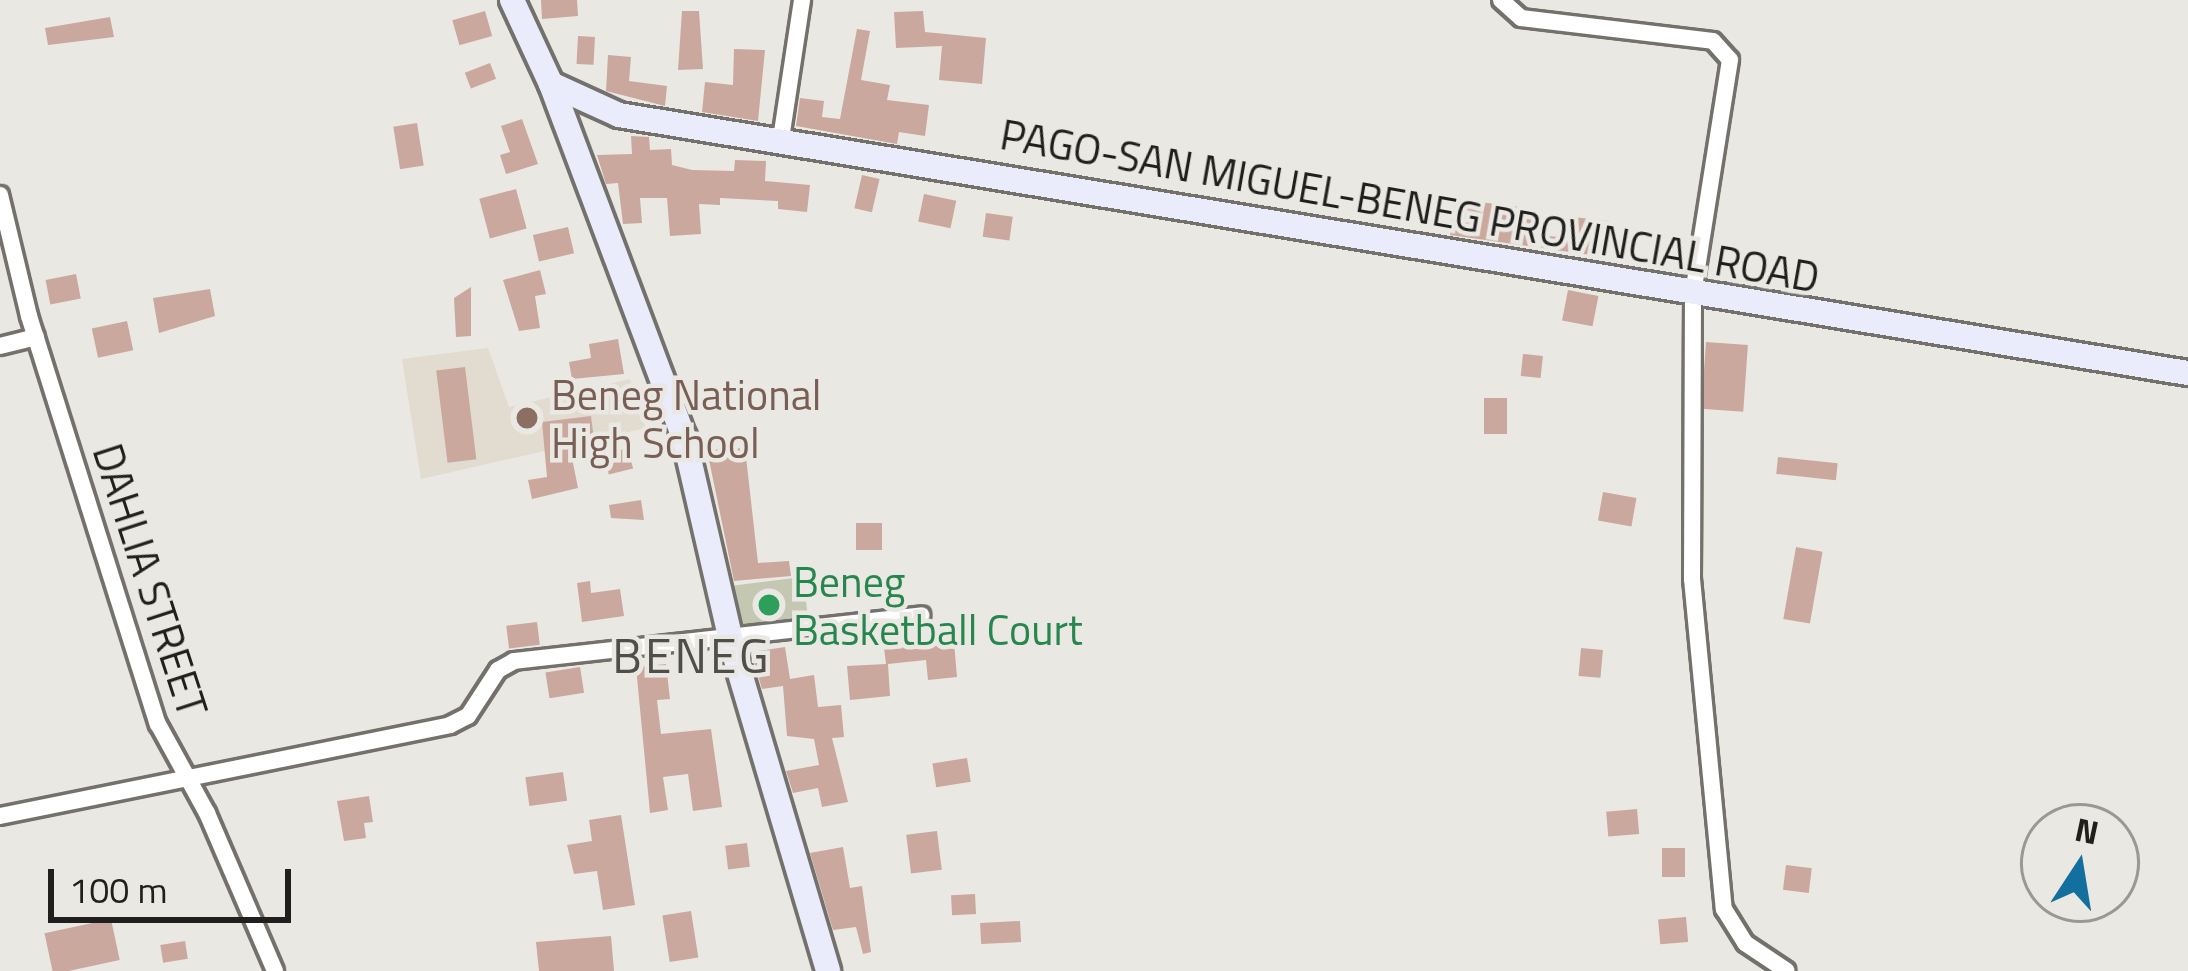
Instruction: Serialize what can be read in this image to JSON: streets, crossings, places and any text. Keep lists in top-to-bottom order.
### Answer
{
  "streets": {
    "main road": ["PAGO-SAN MIGUEL-BENEG PROVINCIAL ROAD"],
    "street": ["DAHLIA STREET"]
  },
  "districts": ["BENEG"],
  "places": ["Beneg National High School", "Beneg Basketball Court"],
  "scale_bar": "100 m",
  "north": "top"
}
